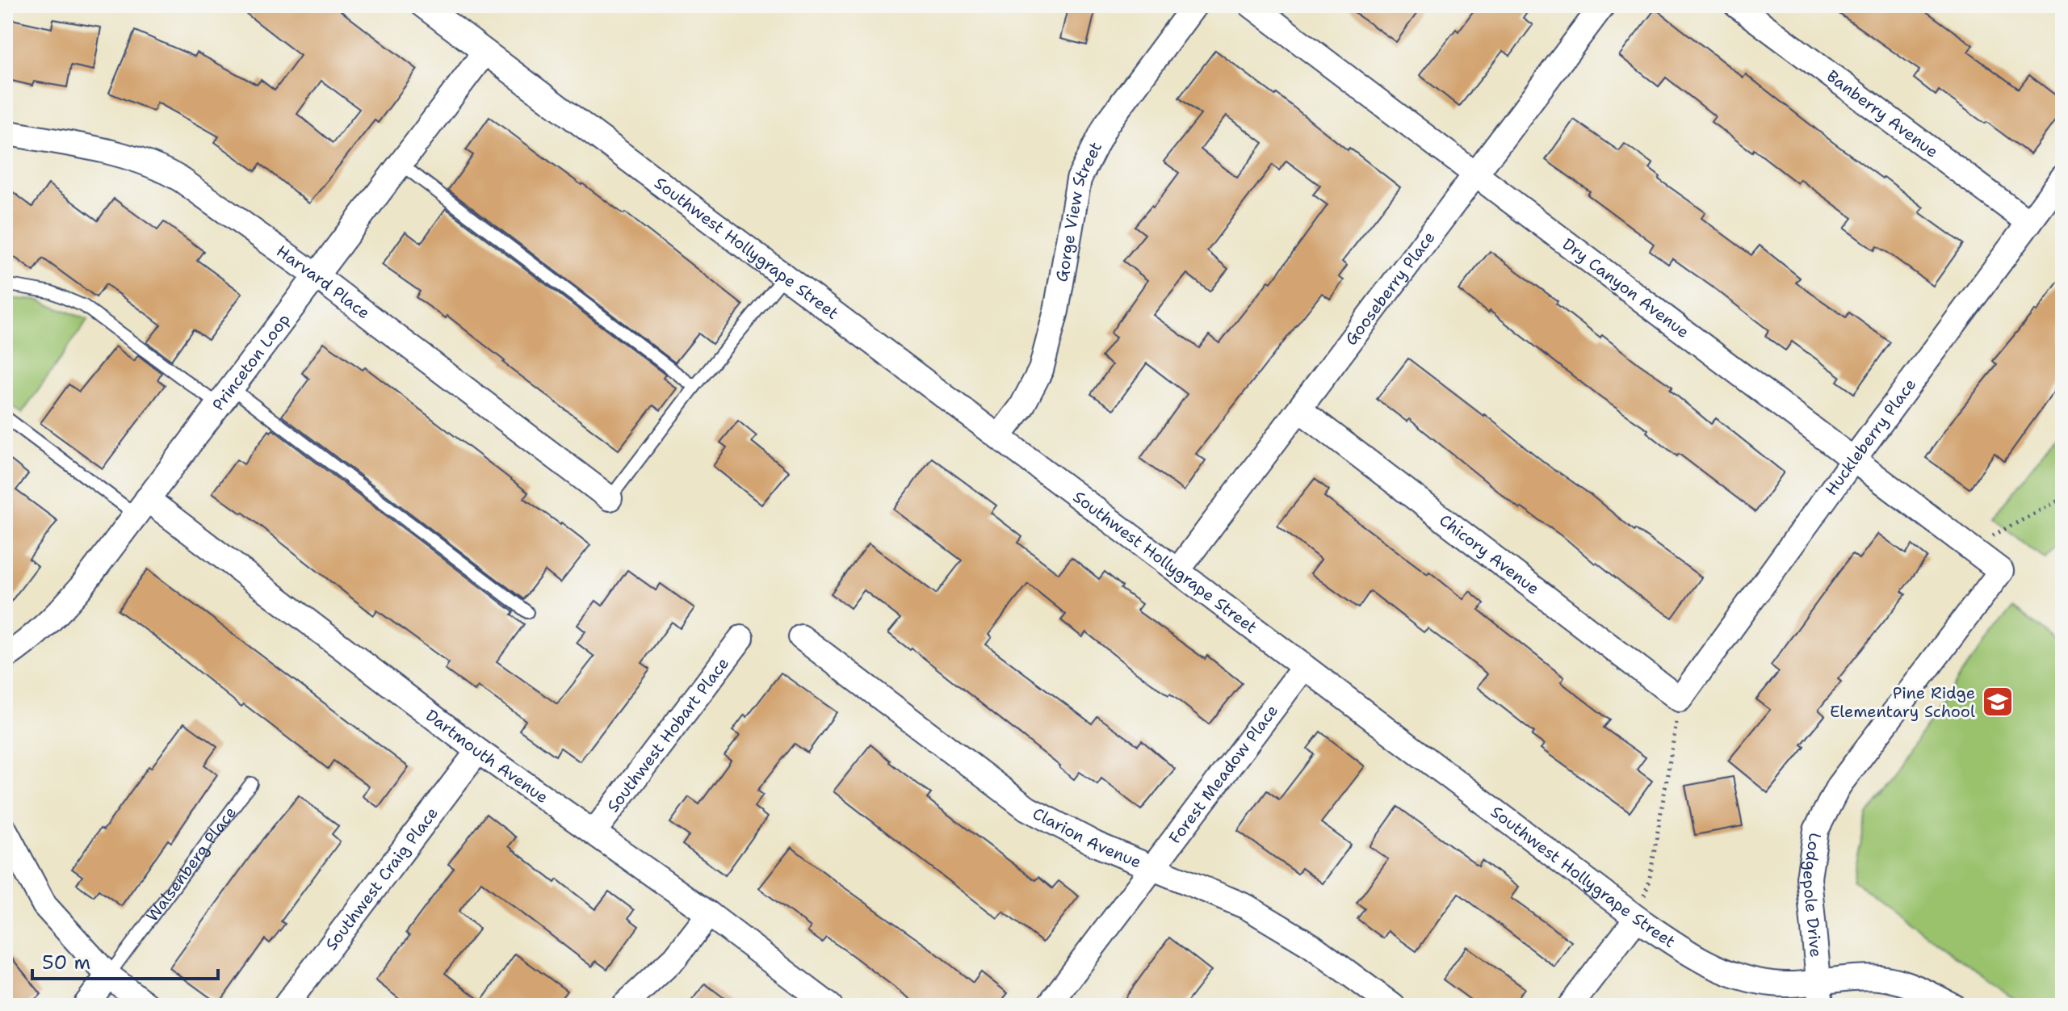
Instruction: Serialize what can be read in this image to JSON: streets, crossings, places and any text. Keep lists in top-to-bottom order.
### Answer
{
  "streets": {
    "street": [
      "Banberry Avenue",
      "Gorge View Street",
      "Southwest Hollygrape Street",
      "Harvard Place",
      "Gooseberry Place",
      "Dry Canyon Avenue",
      "Princeton Loop",
      "Huckleberry Place",
      "Chicory Avenue",
      "Southwest Hobart Place",
      "Dartmouth Avenue",
      "Forest Meadow Place",
      "Clarion Avenue",
      "Walsenberg Place",
      "Southwest Craig Place",
      "Lodgepole Drive"
    ]
  },
  "crossings": [
    ["Banberry Avenue", "Huckleberry Place"],
    ["Gorge View Street", "Southwest Hollygrape Street"],
    ["Southwest Hollygrape Street", "Gooseberry Place"],
    ["Southwest Hollygrape Street", "Princeton Loop"],
    ["Southwest Hollygrape Street", "Forest Meadow Place"],
    ["Southwest Hollygrape Street", "Lodgepole Drive"],
    ["Harvard Place", "Princeton Loop"],
    ["Gooseberry Place", "Dry Canyon Avenue"],
    ["Gooseberry Place", "Chicory Avenue"],
    ["Dry Canyon Avenue", "Huckleberry Place"],
    ["Dry Canyon Avenue", "Lodgepole Drive"],
    ["Princeton Loop", "Dartmouth Avenue"],
    ["Huckleberry Place", "Chicory Avenue"],
    ["Southwest Hobart Place", "Dartmouth Avenue"],
    ["Dartmouth Avenue", "Southwest Craig Place"],
    ["Forest Meadow Place", "Clarion Avenue"]
  ],
  "places": {
    "school or university": ["Pine Ridge Elementary School"]
  },
  "scale_bar": "50 m"
}
